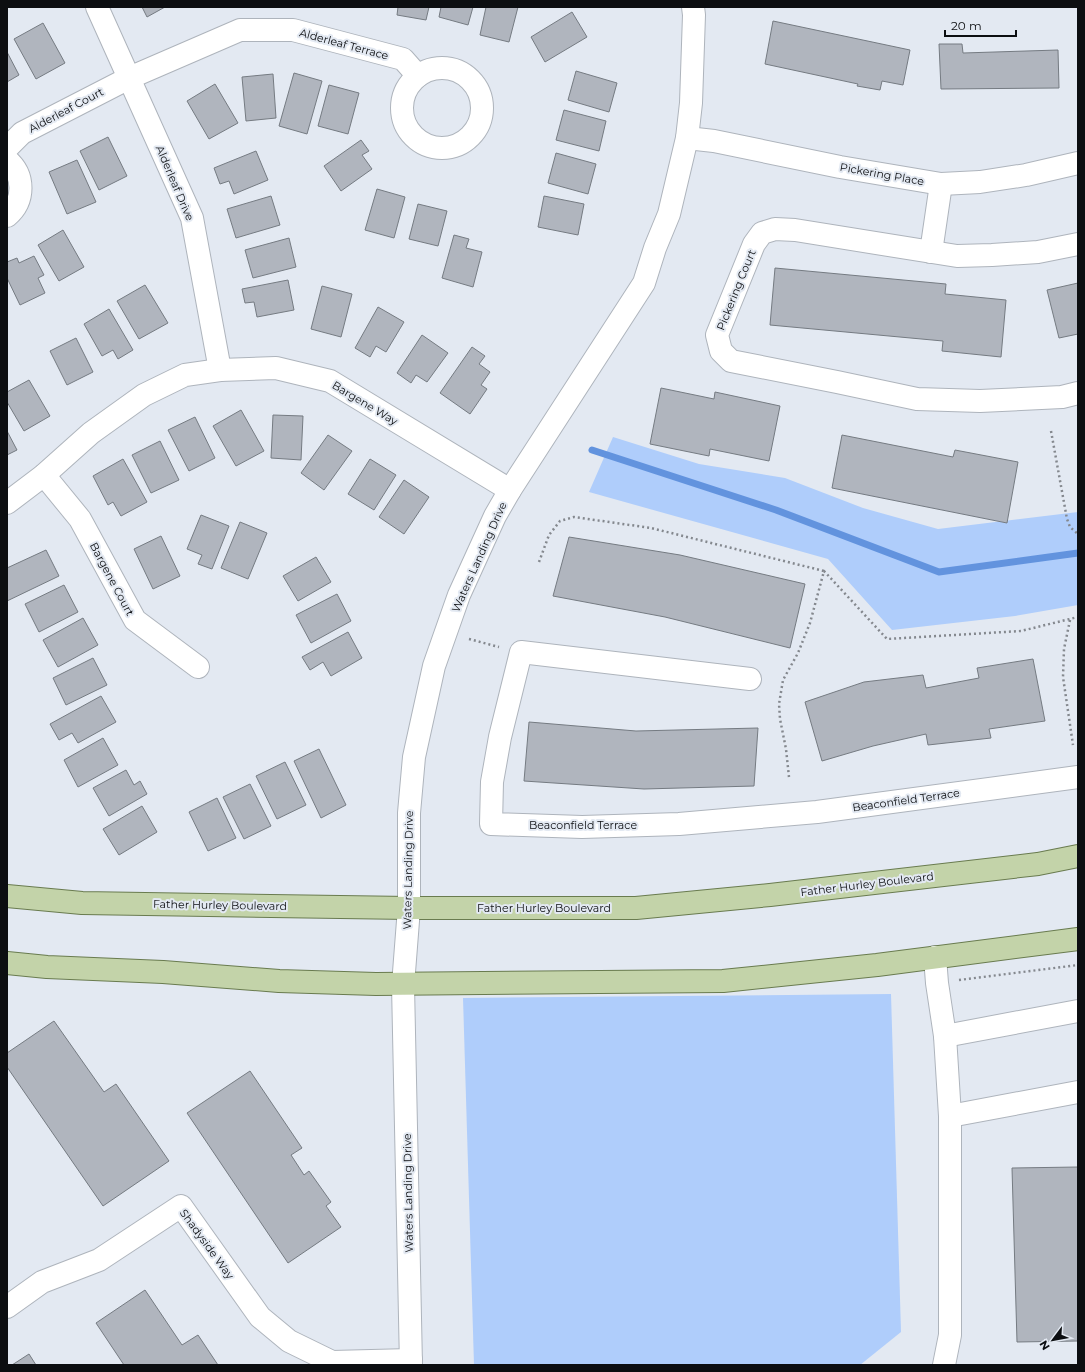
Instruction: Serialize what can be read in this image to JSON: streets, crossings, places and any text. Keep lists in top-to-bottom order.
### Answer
{
  "streets": {
    "main road": ["Father Hurley Boulevard"],
    "street": [
      "Alderleaf Terrace",
      "Alderleaf Court",
      "Pickering Place",
      "Alderleaf Drive",
      "Pickering Court",
      "Bargene Way",
      "Waters Landing Drive",
      "Bargene Court",
      "Beaconfield Terrace",
      "Shadyside Way"
    ]
  },
  "crossings": [
    ["Alderleaf Terrace", "Alderleaf Court"],
    ["Alderleaf Terrace", "Alderleaf Drive"],
    ["Alderleaf Court", "Alderleaf Drive"],
    ["Pickering Place", "Waters Landing Drive"],
    ["Alderleaf Drive", "Bargene Way"],
    ["Bargene Way", "Waters Landing Drive"],
    ["Bargene Way", "Bargene Court"],
    ["Waters Landing Drive", "Father Hurley Boulevard"],
    ["Waters Landing Drive", "Shadyside Way"]
  ],
  "scale_bar": "20 m",
  "north": "bottom left"
}
